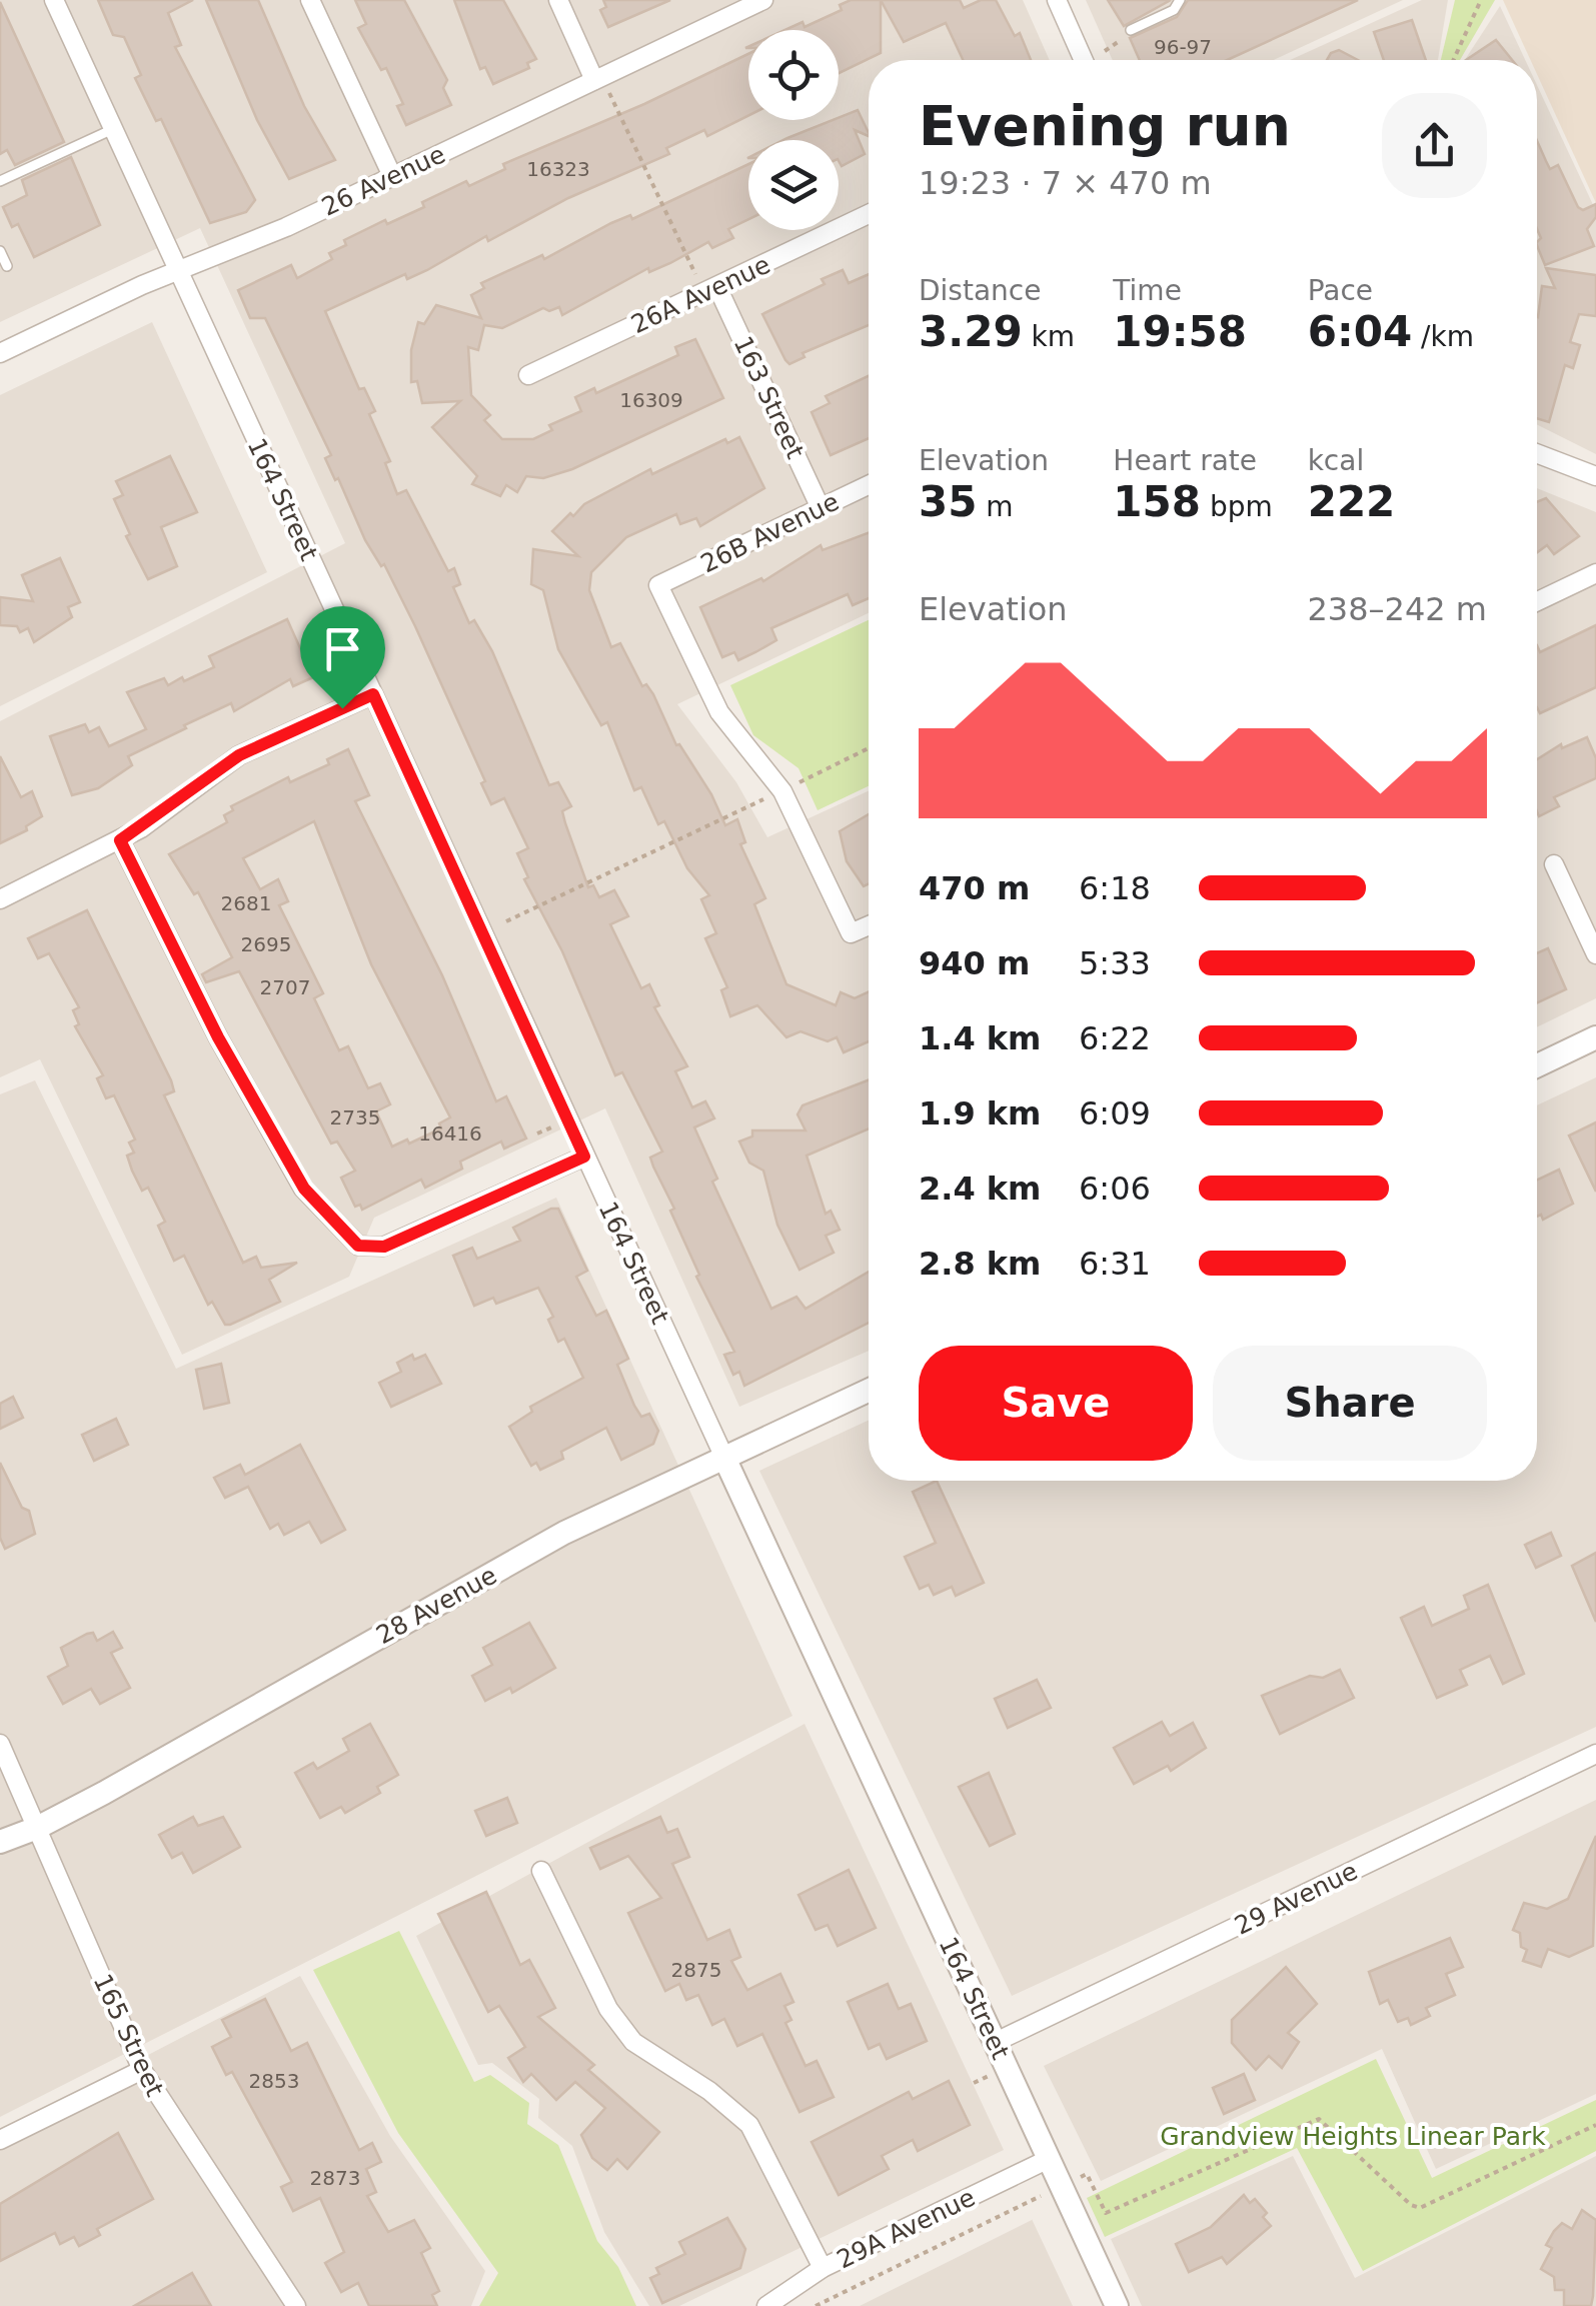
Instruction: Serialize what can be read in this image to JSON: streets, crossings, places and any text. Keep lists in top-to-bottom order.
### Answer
{
  "streets": {
    "street": [
      "26 Avenue",
      "26A Avenue",
      "163 Street",
      "164 Street",
      "26B Avenue",
      "28 Avenue",
      "29 Avenue",
      "165 Street",
      "29A Avenue"
    ]
  },
  "crossings": [
    ["26 Avenue", "164 Street"],
    ["26A Avenue", "163 Street"],
    ["163 Street", "26B Avenue"],
    ["164 Street", "28 Avenue"],
    ["164 Street", "29 Avenue"],
    ["164 Street", "29A Avenue"],
    ["28 Avenue", "165 Street"]
  ],
  "parks": ["Grandview Heights Linear Park"],
  "house_numbers": [
    "96-97",
    "16323",
    "16309",
    "2681",
    "2695",
    "2707",
    "2735",
    "16416",
    "2875",
    "2853",
    "2873"
  ],
  "page": {
    "heading": ["Evening run", "19:23 · 7 × 470 m"],
    "stats": [
      ["Distance", "3.29 km"],
      ["Time", "19:58"],
      ["Pace", "6:04 /km"],
      ["Elevation", "35 m"],
      ["Heart rate", "158 bpm"],
      ["kcal", "222"]
    ],
    "chart": ["Elevation", "238–242 m"],
    "list": [
      {
        "name": "470 m",
        "note": "6:18"
      },
      {
        "name": "940 m",
        "note": "5:33"
      },
      {
        "name": "1.4 km",
        "note": "6:22"
      },
      {
        "name": "1.9 km",
        "note": "6:09"
      },
      {
        "name": "2.4 km",
        "note": "6:06"
      },
      {
        "name": "2.8 km",
        "note": "6:31"
      }
    ],
    "buttons": ["Save", "Share"]
  }
}
